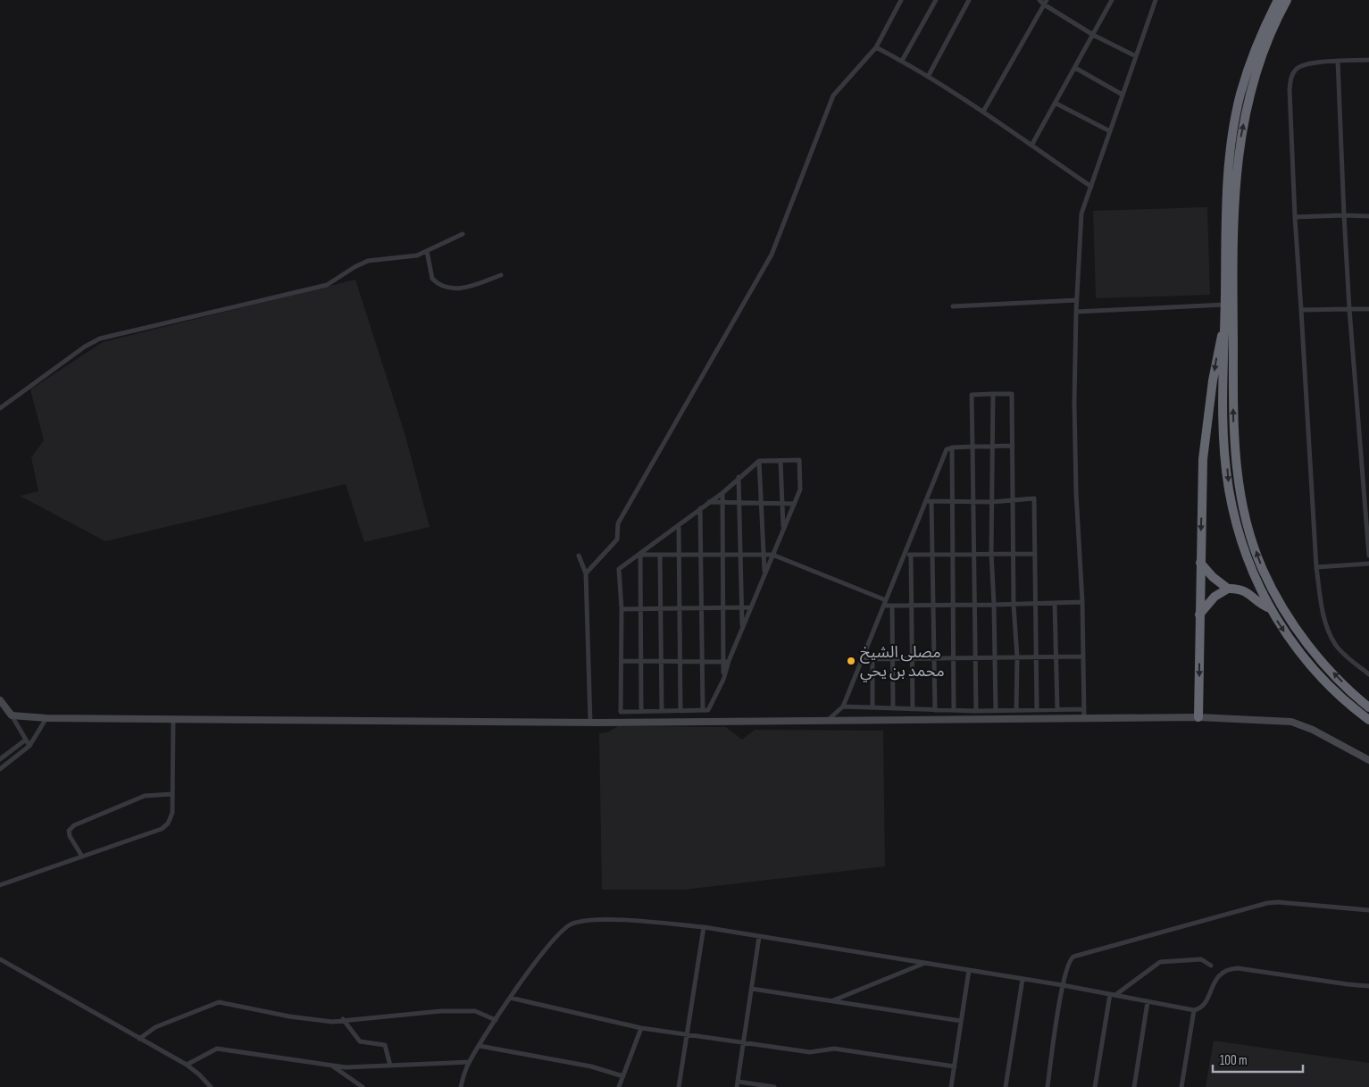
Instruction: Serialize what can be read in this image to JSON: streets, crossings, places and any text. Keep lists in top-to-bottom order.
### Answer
{
  "places": ["مصلى الشيخ محمد بن يحي"],
  "scale_bar": "100 m"
}
